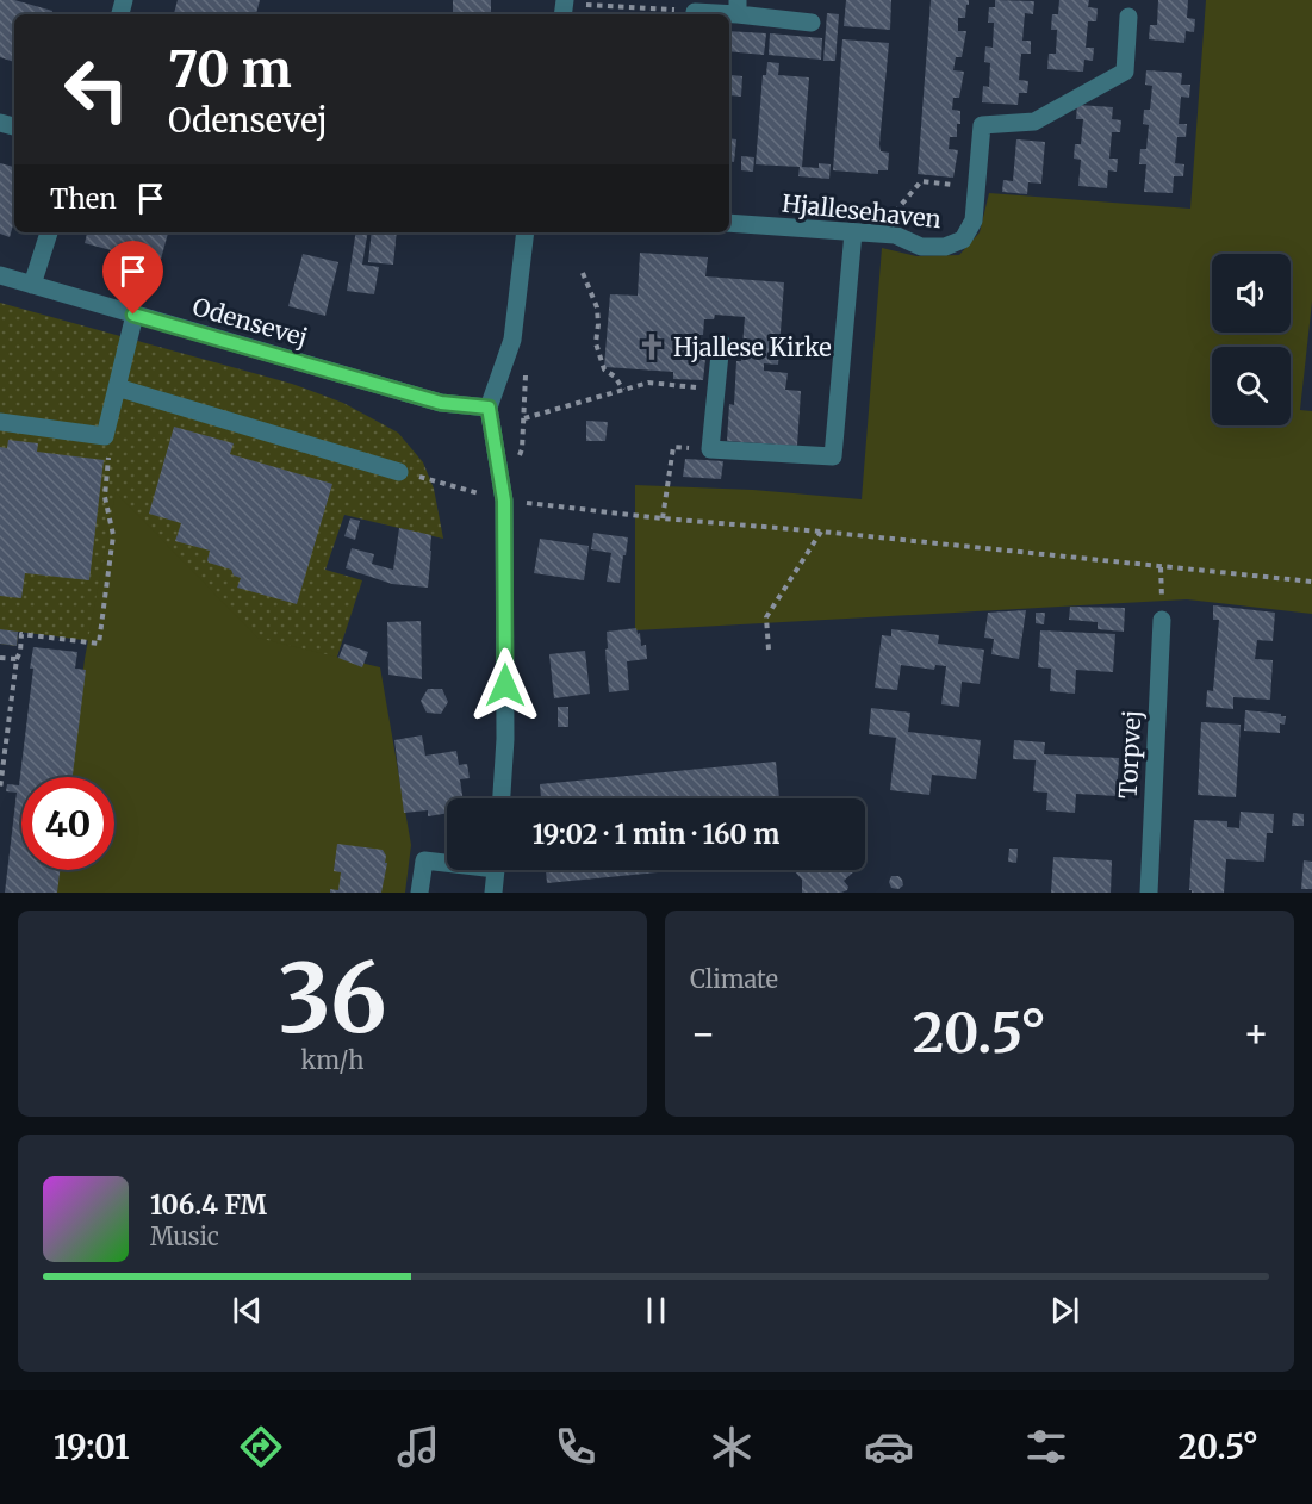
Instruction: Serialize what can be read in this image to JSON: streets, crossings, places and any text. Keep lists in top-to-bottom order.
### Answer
{
  "streets": {
    "street": ["Hjallesehaven", "Odensevej", "Torpvej"]
  },
  "places": {
    "church": ["Hjallese Kirke"]
  },
  "page": {
    "turn": ["70 m", "Odensevej"],
    "then": "Then",
    "limit": "40",
    "trip": "19:02 · 1 min · 160 m",
    "tile": [
      ["36", "km/h"],
      "Climate"
    ],
    "heat": ["−", "20.5°", "+"],
    "song": ["106.4 FM", "Music"],
    "tabs": ["19:01", "20.5°"]
  }
}
